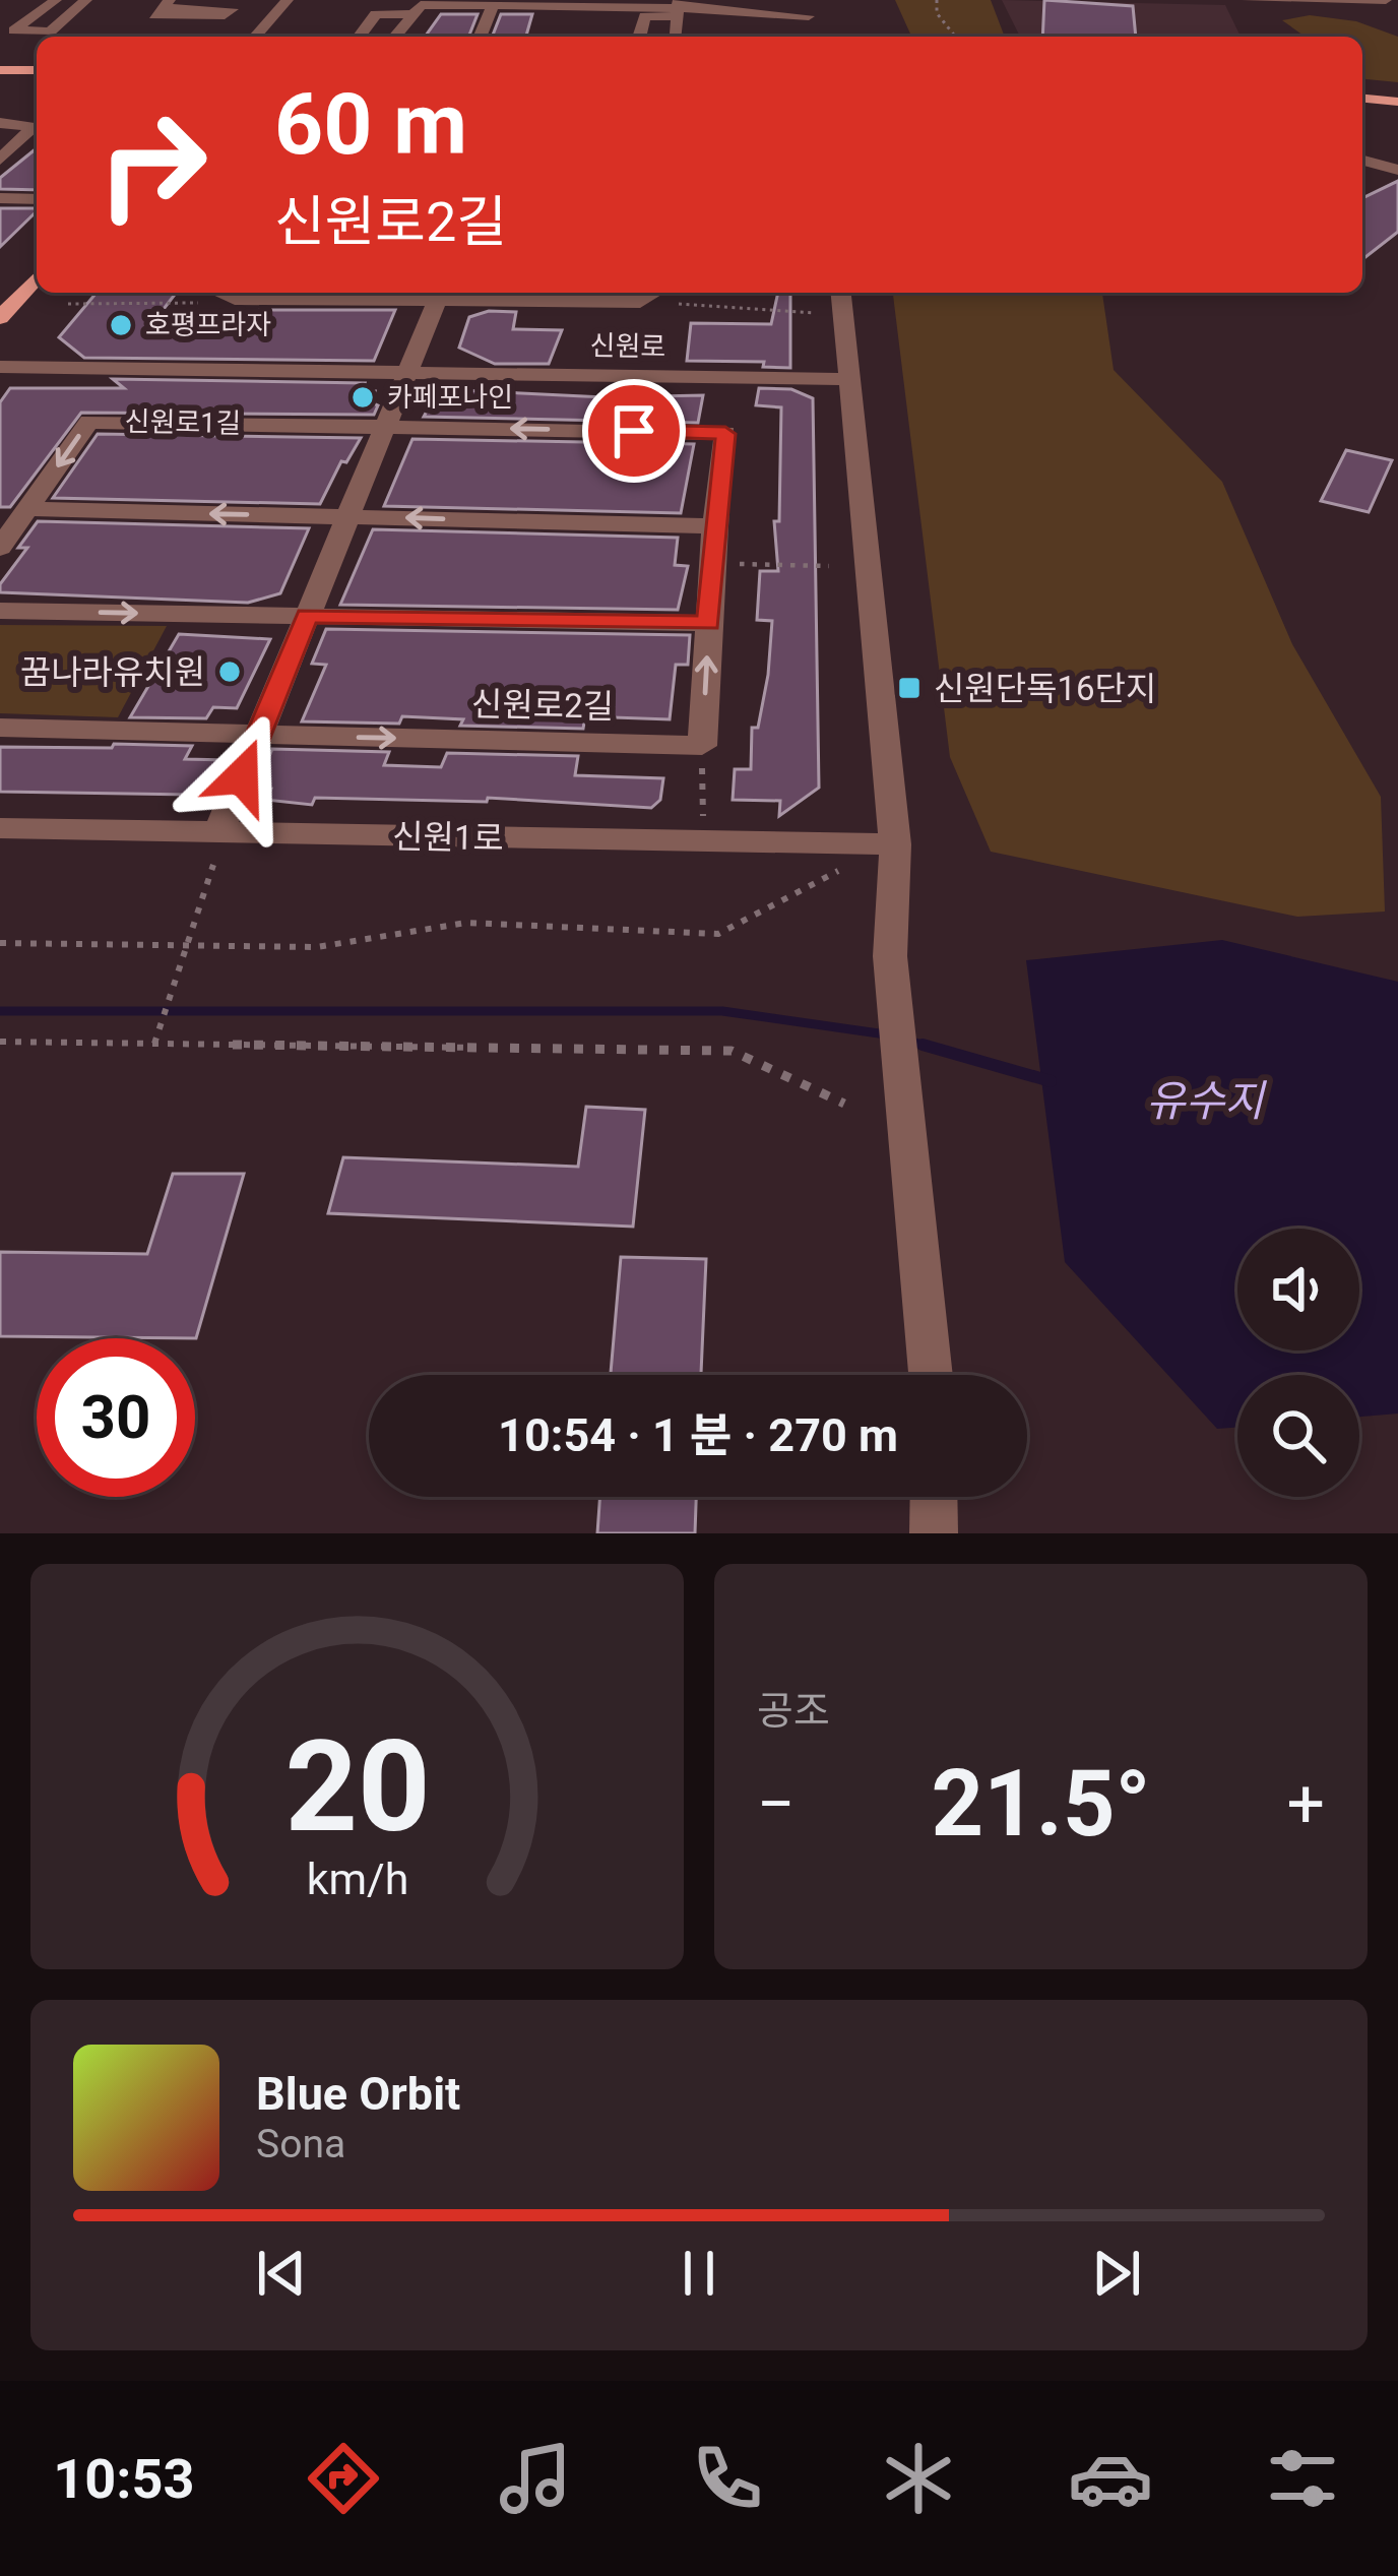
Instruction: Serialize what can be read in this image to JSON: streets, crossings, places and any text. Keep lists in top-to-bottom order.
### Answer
{
  "streets": {
    "street": [
      "신원로",
      "신원로1길",
      "신원로2길",
      "신원1로"
    ]
  },
  "water": ["유수지"],
  "places": {
    "other": ["호평프라자", "카페포나인", "꿈나라유치원"],
    "transit": ["신원단독16단지"]
  },
  "page": {
    "turn": ["60 m", "신원로2길"],
    "limit": "30",
    "trip": "10:54 · 1 분 · 270 m",
    "tile": "공조",
    "heat": ["−", "21.5°", "+"],
    "song": ["Blue Orbit", "Sona"],
    "tabs": "10:53",
    "gauge": ["20", "km/h"]
  }
}
